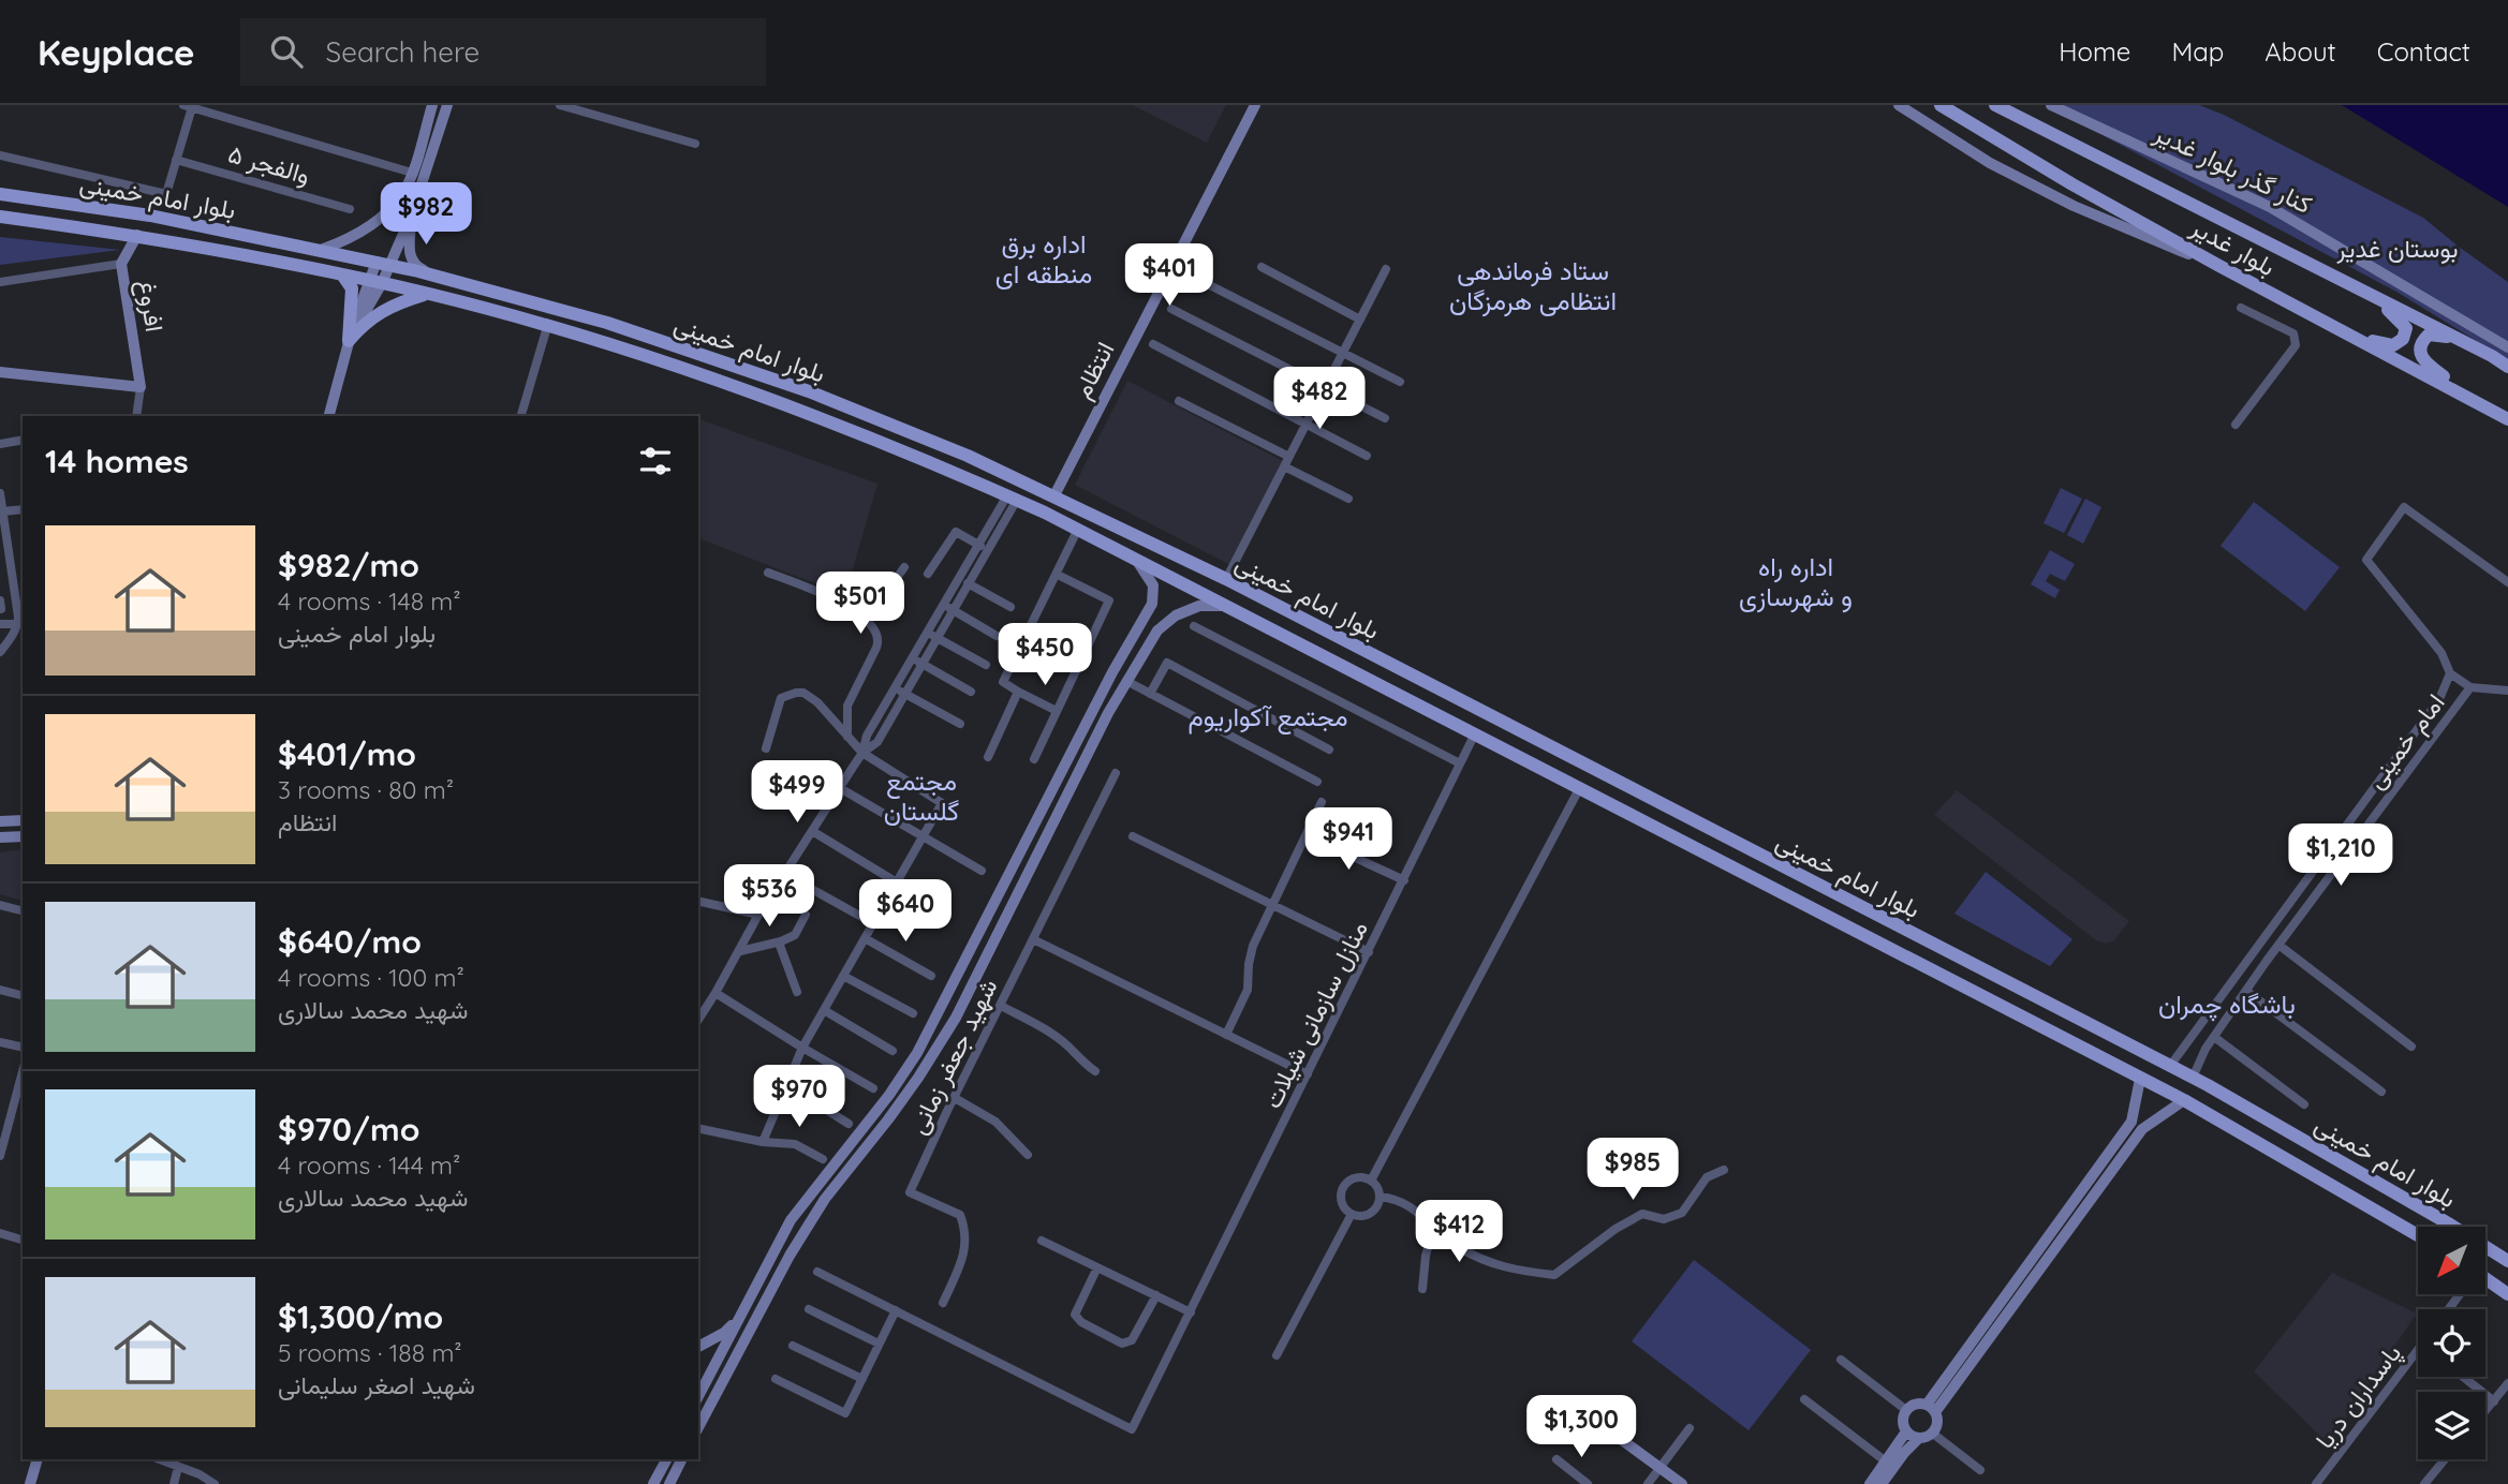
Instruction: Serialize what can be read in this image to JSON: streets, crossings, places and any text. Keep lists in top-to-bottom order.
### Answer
{
  "streets": {
    "main road": ["بلوار امام خمینی", "بلوار غدیر"],
    "street": [
      "والفجر ۵",
      "کنار گذر بلوار غدیر",
      "افروغ",
      "انتظام",
      "امام خمینی",
      "منازل سازمانی شیلات",
      "شهید جعفر زمانی",
      "پاسداران دریا"
    ]
  },
  "crossings": [
    ["بلوار امام خمینی", "افروغ"],
    ["بلوار امام خمینی", "انتظام"],
    ["بلوار امام خمینی", "امام خمینی"],
    ["بلوار امام خمینی", "منازل سازمانی شیلات"]
  ],
  "districts": [
    "اداره برق منطقه ای",
    "ستاد فرماندهی انتظامی هرمزگان",
    "اداره راه و شهرسازی",
    "مجتمع آکواریوم",
    "مجتمع گلستان",
    "باشگاه چمران"
  ],
  "parks": ["بوستان غدیر"],
  "north": "bottom left",
  "page": {
    "header": "Keyplace",
    "search": "Search here",
    "nav": [
      "Home",
      "Map",
      "About",
      "Contact"
    ],
    "price": [
      "$982",
      "$401",
      "$482",
      "$501",
      "$450",
      "$499",
      "$941",
      "$1,210",
      "$536",
      "$640",
      "$970",
      "$985",
      "$412",
      "$1,300"
    ],
    "heading": "14 homes",
    "list": [
      {
        "name": "$982/mo",
        "note": "4 rooms · 148 m² · بلوار امام خمینی"
      },
      {
        "name": "$401/mo",
        "note": "3 rooms · 80 m² · انتظام"
      },
      {
        "name": "$640/mo",
        "note": "4 rooms · 100 m² · شهید محمد سالاری"
      },
      {
        "name": "$970/mo",
        "note": "4 rooms · 144 m² · شهید محمد سالاری"
      },
      {
        "name": "$1,300/mo",
        "note": "5 rooms · 188 m² · شهید اصغر سلیمانی"
      }
    ]
  }
}
